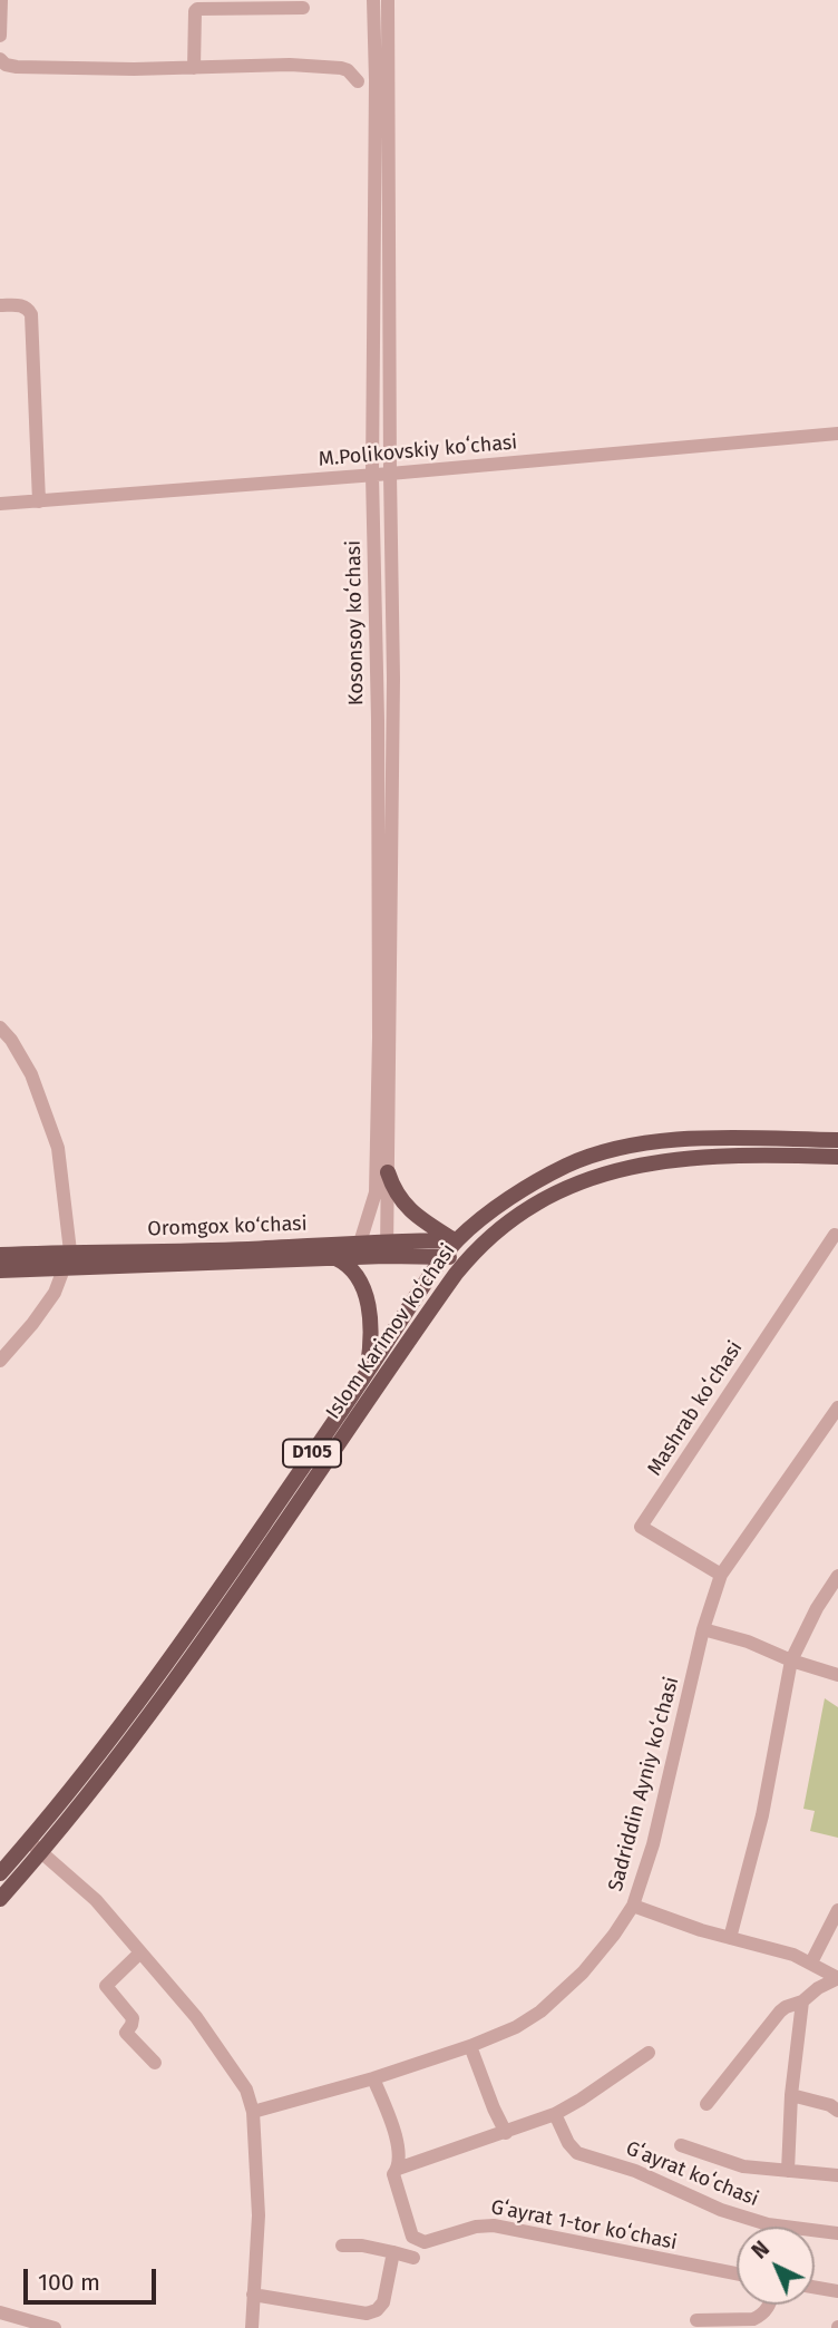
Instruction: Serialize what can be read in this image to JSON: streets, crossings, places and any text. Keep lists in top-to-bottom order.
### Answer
{
  "streets": {
    "main road": ["Oromgox ko‘chasi", "Islom Karimov koʻchasi", "D105"],
    "street": [
      "M.Polikovskiy koʻchasi",
      "Kosonsoy koʻchasi",
      "Mashrab koʻchasi",
      "Sadriddin Ayniy koʻchasi",
      "Gʻayrat koʻchasi",
      "Gʻayrat 1-tor koʻchasi"
    ]
  },
  "crossings": [
    ["M.Polikovskiy koʻchasi", "Kosonsoy koʻchasi"],
    ["Kosonsoy koʻchasi", "Oromgox ko‘chasi"],
    ["Oromgox ko‘chasi", "Islom Karimov koʻchasi"],
    ["Mashrab koʻchasi", "Sadriddin Ayniy koʻchasi"]
  ],
  "scale_bar": "100 m",
  "north": "top left"
}
